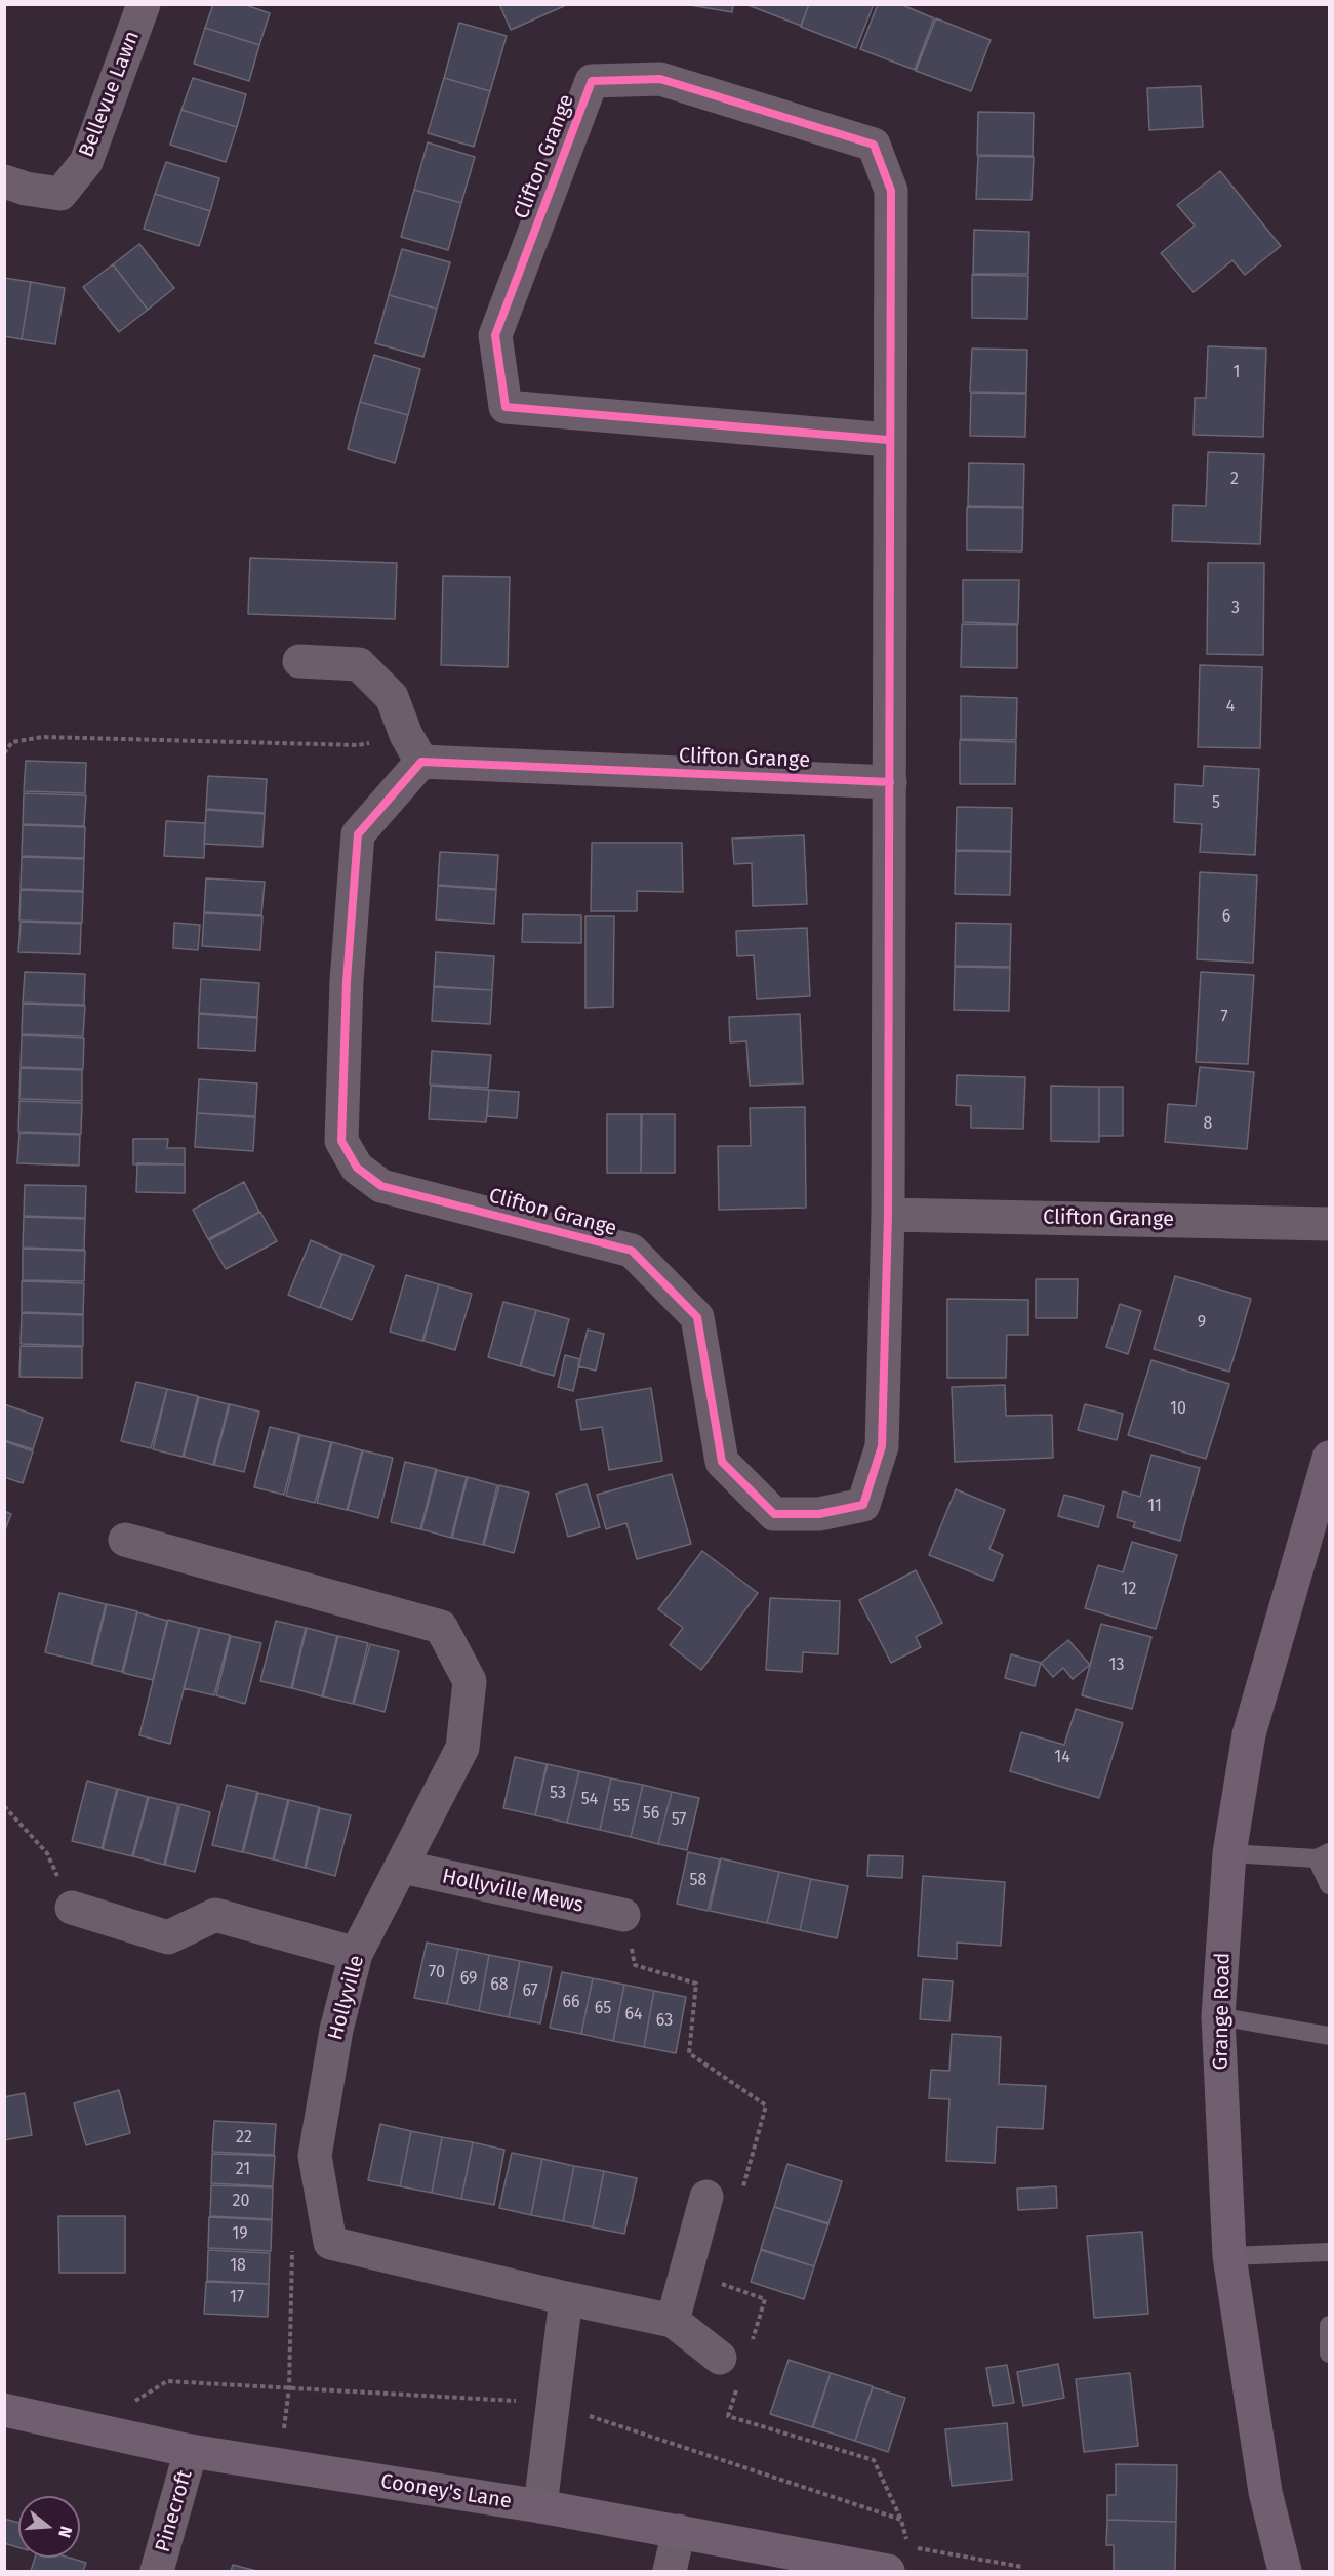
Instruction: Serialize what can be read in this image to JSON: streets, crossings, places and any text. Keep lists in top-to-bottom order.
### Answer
{
  "streets": {
    "main road": ["Grange Road", "Cooney's Lane"],
    "street": [
      "Bellevue Lawn",
      "Clifton Grange",
      "Hollyville Mews",
      "Hollyville",
      "Pinecroft"
    ]
  },
  "crossings": [
    ["Hollyville Mews", "Hollyville"],
    ["Cooney's Lane", "Pinecroft"]
  ],
  "house_numbers": [
    "1",
    "2",
    "3",
    "4",
    "5",
    "6",
    "7",
    "8",
    "9",
    "10",
    "11",
    "12",
    "13",
    "14",
    "53",
    "54",
    "55",
    "56",
    "57",
    "58",
    "70",
    "69",
    "68",
    "67",
    "66",
    "65",
    "64",
    "63",
    "22",
    "21",
    "20",
    "19",
    "18",
    "17"
  ],
  "north": "right"
}
